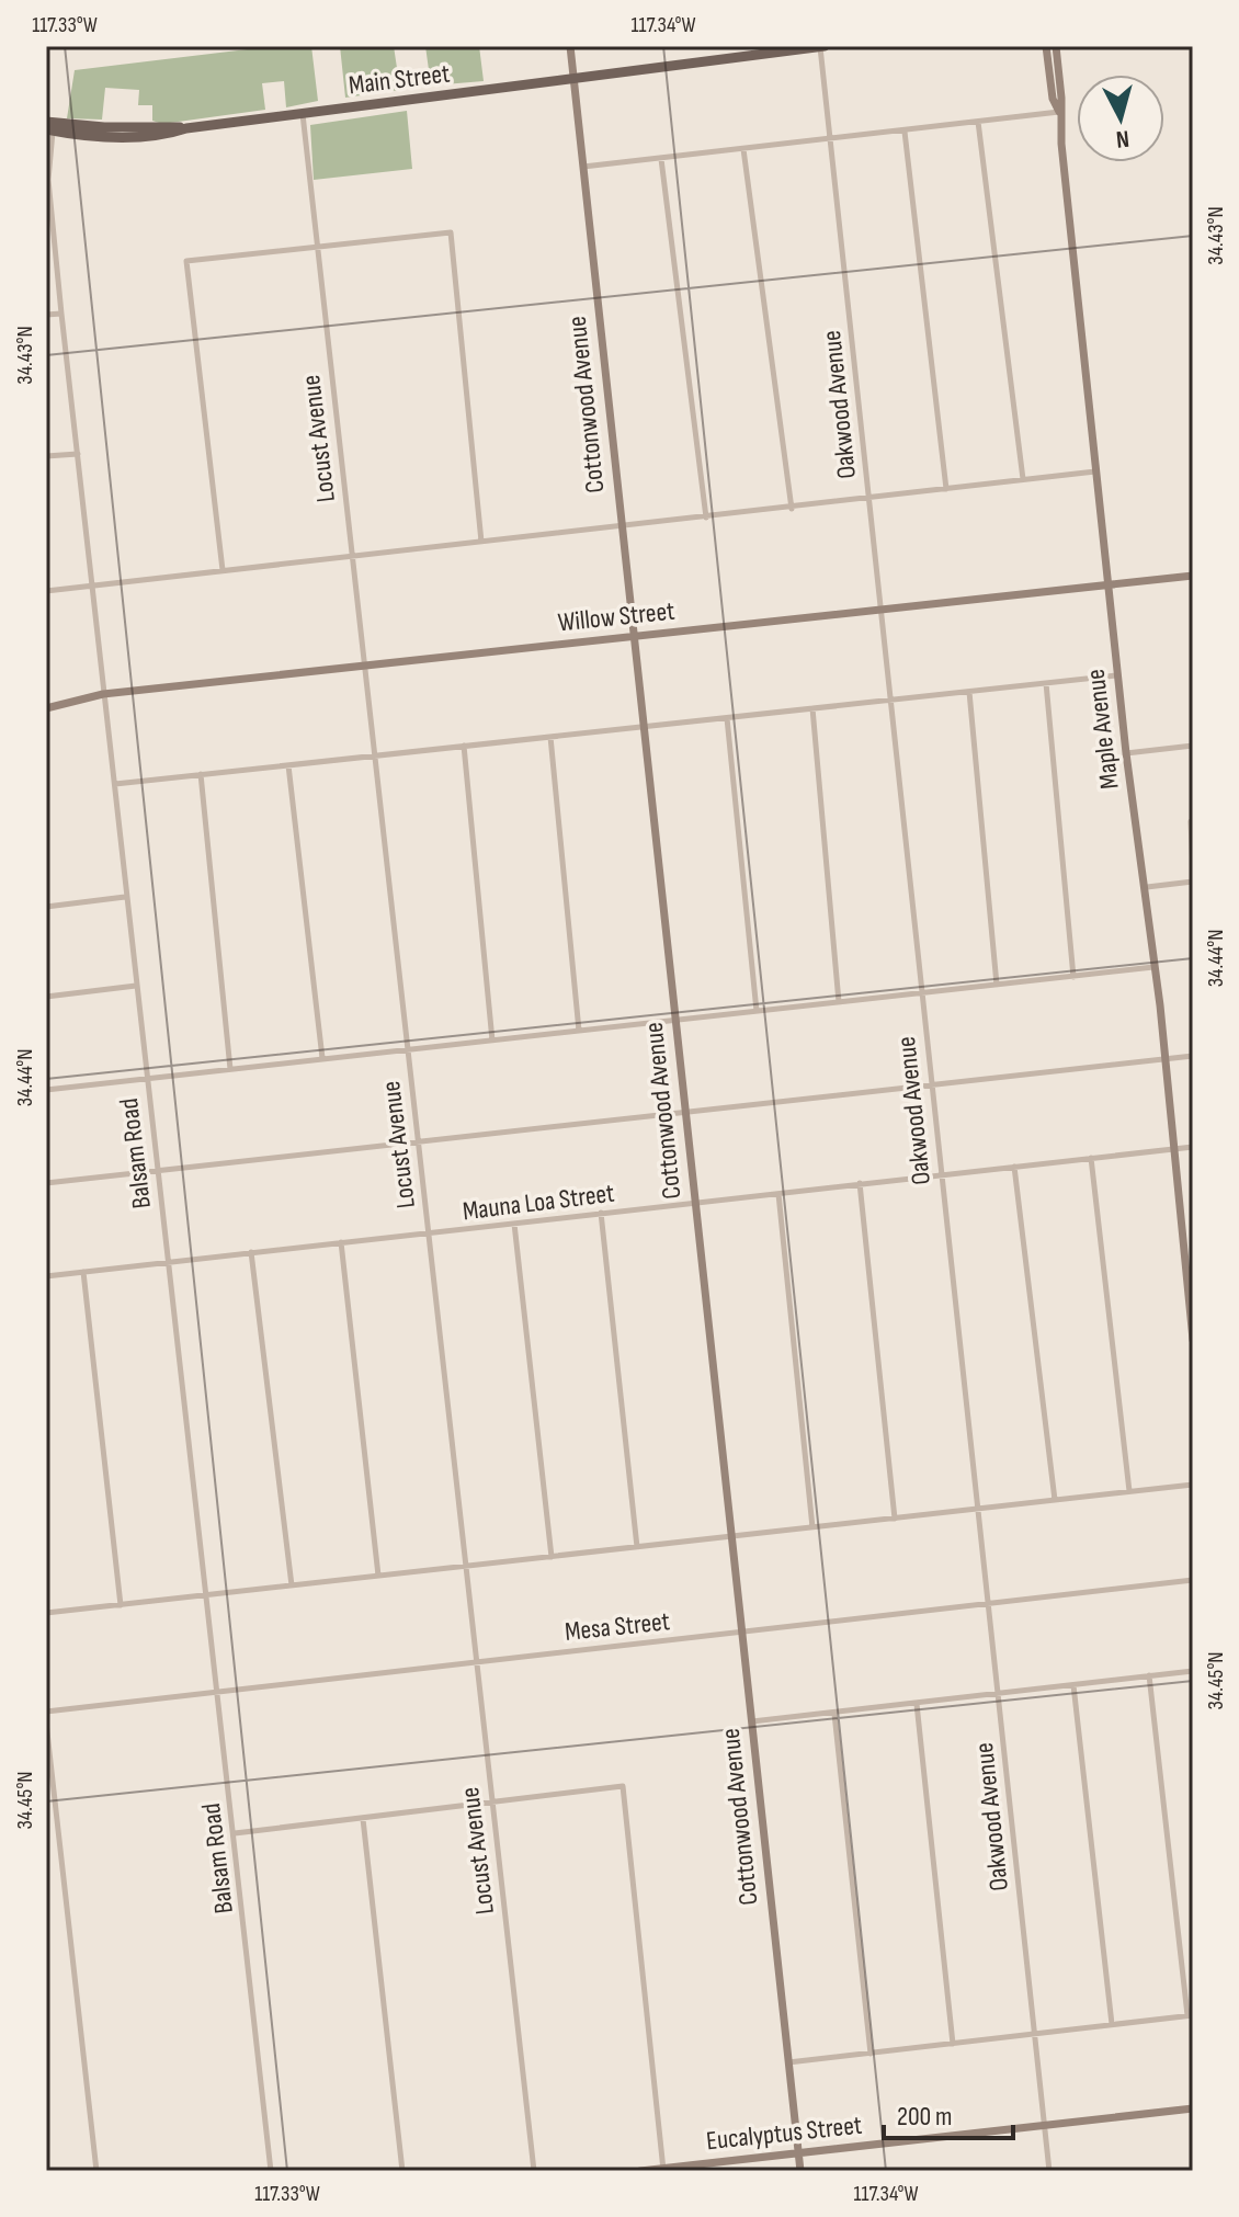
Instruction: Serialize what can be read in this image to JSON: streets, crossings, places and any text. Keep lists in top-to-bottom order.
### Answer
{
  "streets": {
    "main road": ["Main Street"],
    "street": [
      "Cottonwood Avenue",
      "Oakwood Avenue",
      "Locust Avenue",
      "Willow Street",
      "Maple Avenue",
      "Balsam Road",
      "Mauna Loa Street",
      "Mesa Street",
      "Eucalyptus Street"
    ]
  },
  "crossings": [
    ["Main Street", "Cottonwood Avenue"],
    ["Main Street", "Oakwood Avenue"],
    ["Main Street", "Locust Avenue"],
    ["Main Street", "Balsam Road"],
    ["Cottonwood Avenue", "Willow Street"],
    ["Cottonwood Avenue", "Mauna Loa Street"],
    ["Cottonwood Avenue", "Mesa Street"],
    ["Cottonwood Avenue", "Eucalyptus Street"],
    ["Oakwood Avenue", "Willow Street"],
    ["Oakwood Avenue", "Mauna Loa Street"],
    ["Oakwood Avenue", "Mesa Street"],
    ["Oakwood Avenue", "Eucalyptus Street"],
    ["Locust Avenue", "Willow Street"],
    ["Locust Avenue", "Mauna Loa Street"],
    ["Locust Avenue", "Mesa Street"],
    ["Willow Street", "Maple Avenue"],
    ["Willow Street", "Balsam Road"],
    ["Maple Avenue", "Mauna Loa Street"],
    ["Balsam Road", "Mauna Loa Street"],
    ["Balsam Road", "Mesa Street"]
  ],
  "scale_bar": "200 m",
  "north": "bottom",
  "coordinates": [
    "117.33°W",
    "117.34°W",
    "34.43°N",
    "34.44°N",
    "34.45°N"
  ]
}
